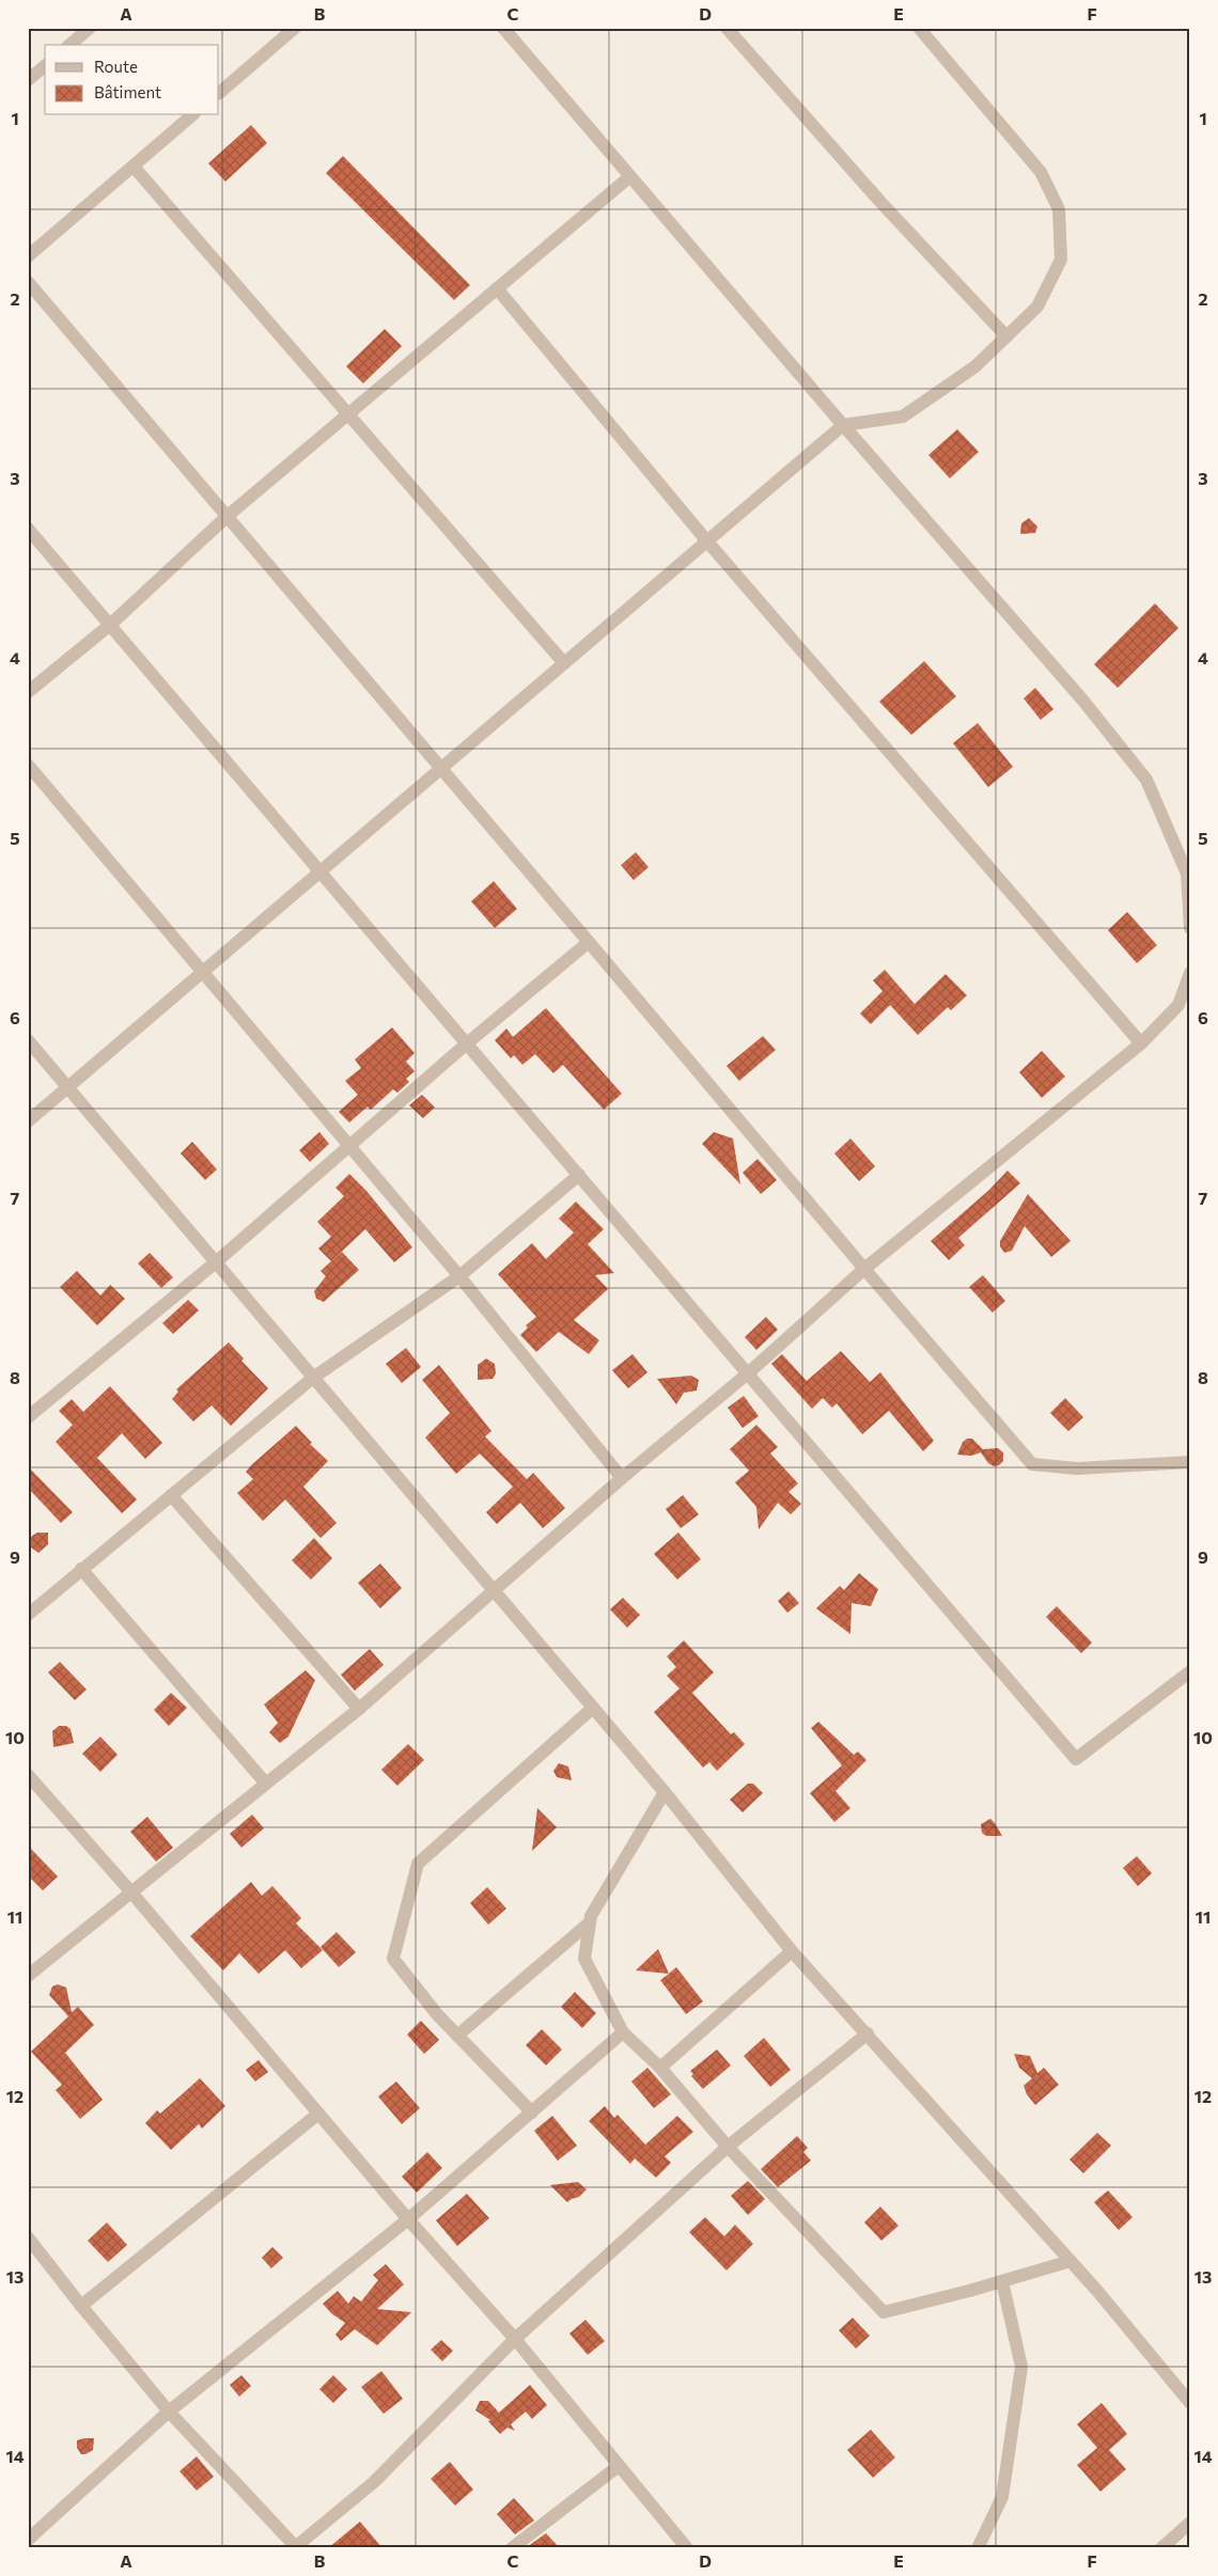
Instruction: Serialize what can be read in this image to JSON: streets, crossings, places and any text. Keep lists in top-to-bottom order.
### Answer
{
  "legend": ["Route", "Bâtiment"],
  "grid": {
    "columns": [
      "A",
      "B",
      "C",
      "D",
      "E",
      "F"
    ],
    "rows": [
      "1",
      "2",
      "3",
      "4",
      "5",
      "6",
      "7",
      "8",
      "9",
      "10",
      "11",
      "12",
      "13",
      "14"
    ]
  }
}
